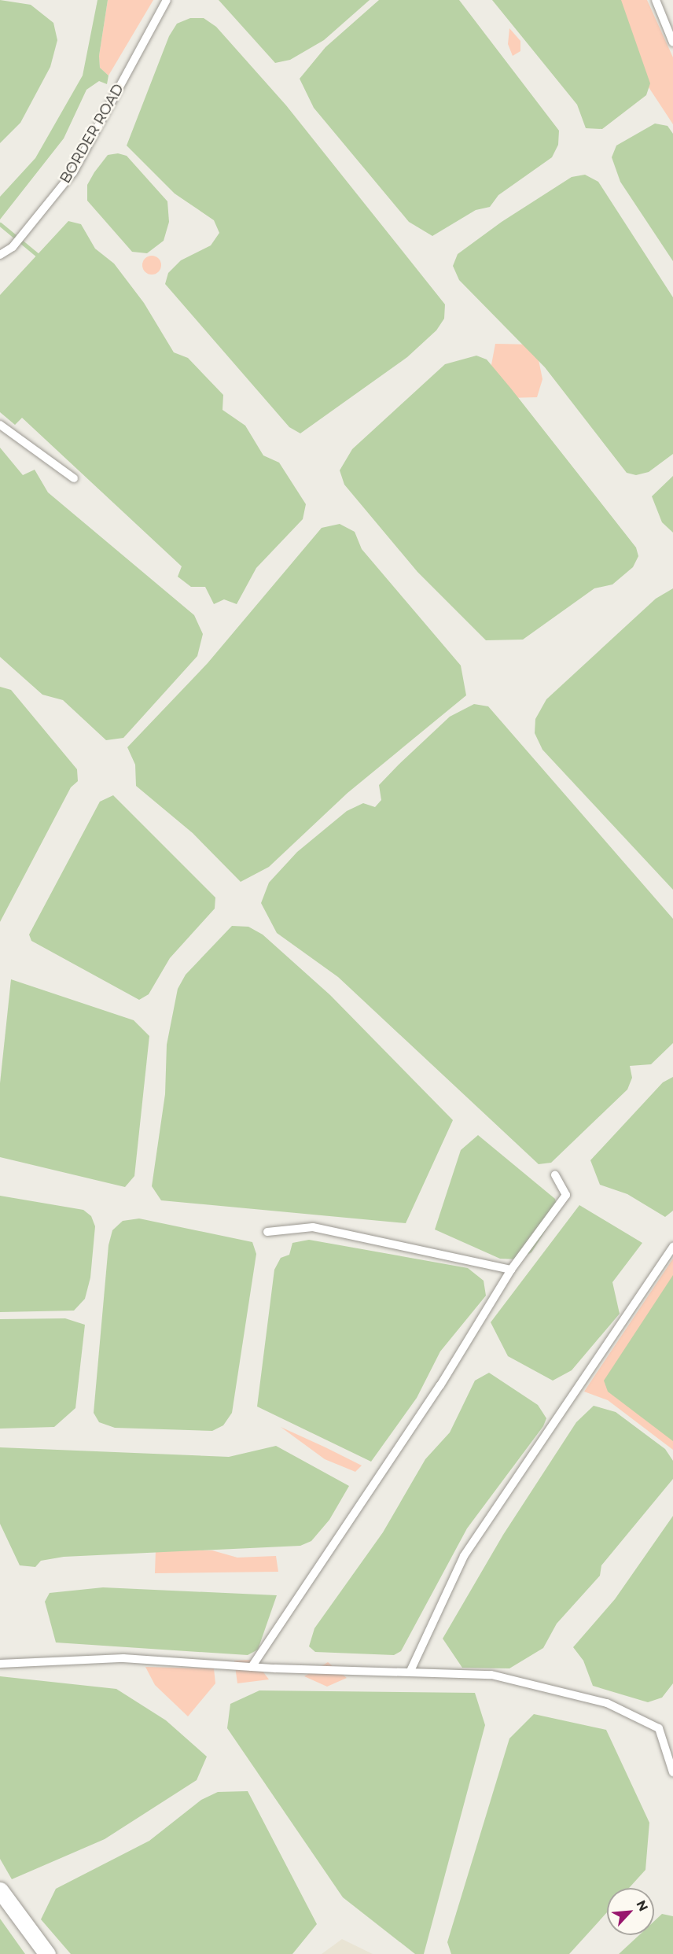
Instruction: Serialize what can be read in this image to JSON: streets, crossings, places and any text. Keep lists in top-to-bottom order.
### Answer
{
  "streets": {
    "lane": ["BORDER ROAD"]
  },
  "north": "top right"
}
